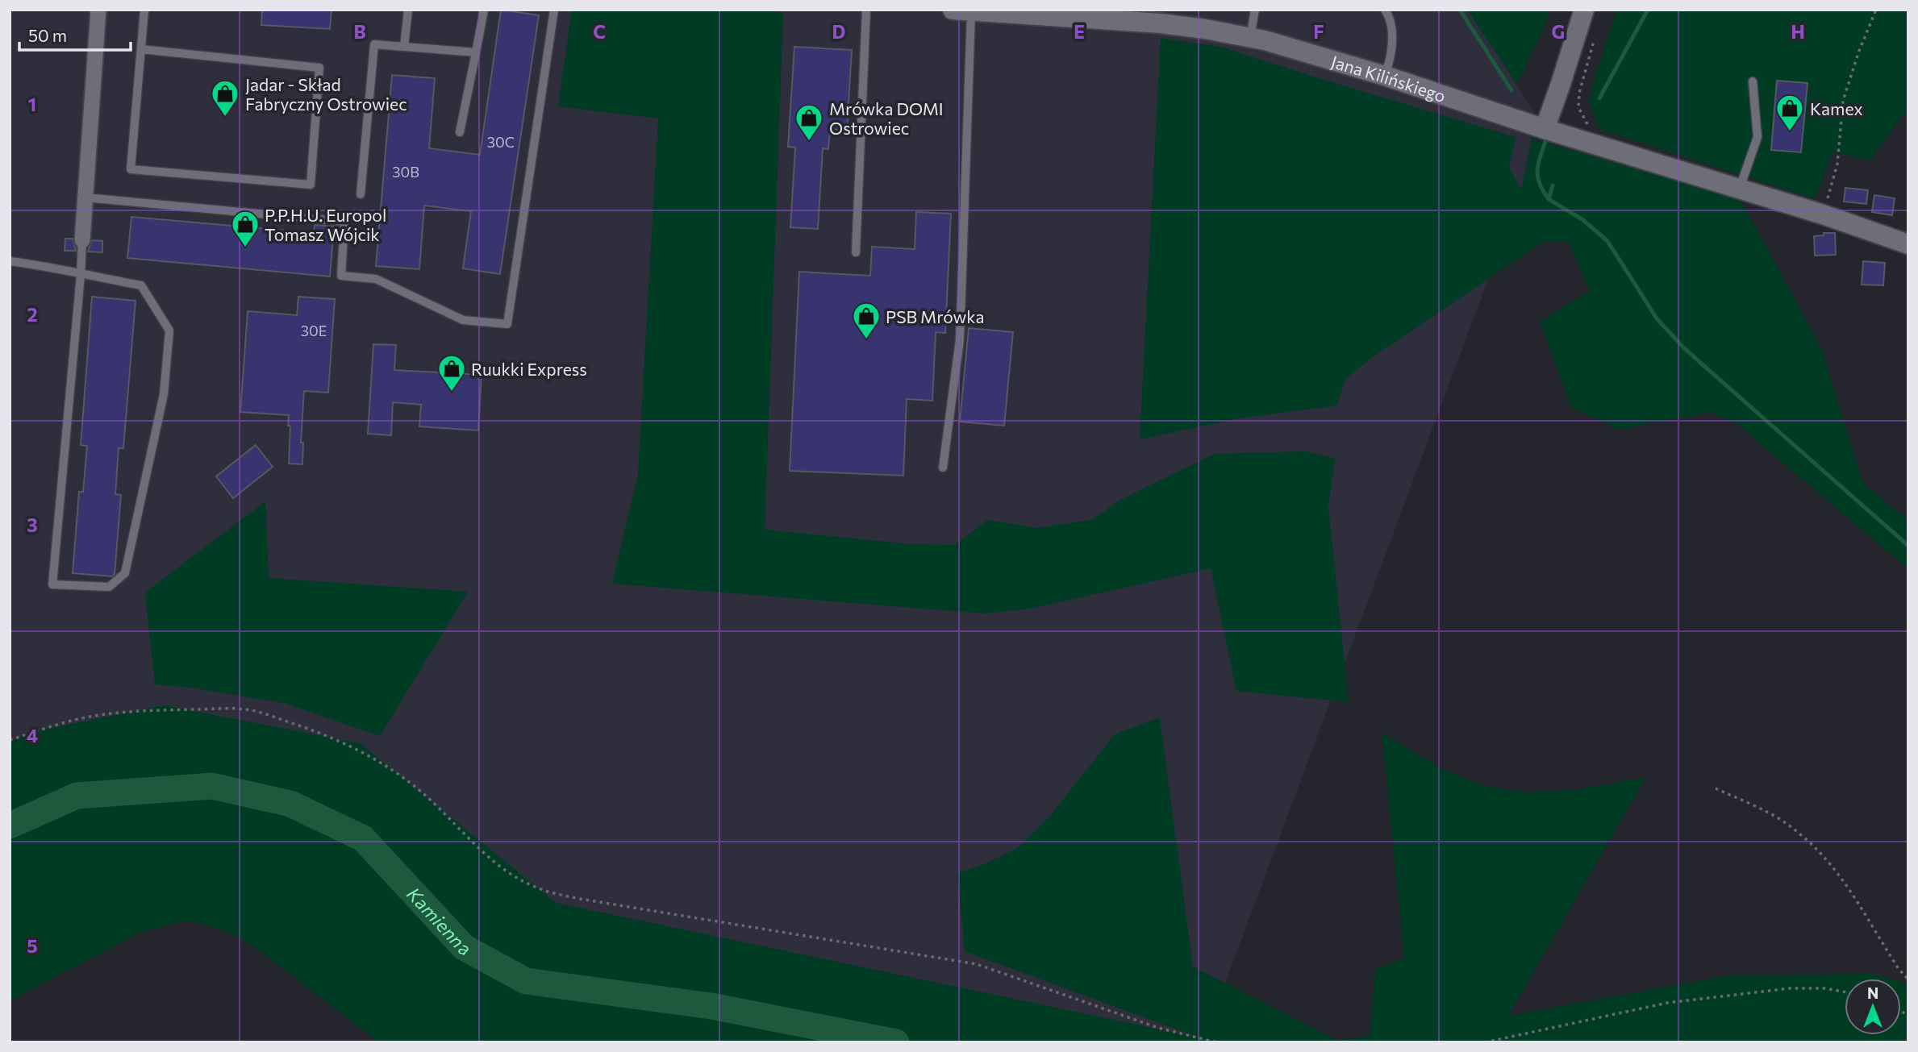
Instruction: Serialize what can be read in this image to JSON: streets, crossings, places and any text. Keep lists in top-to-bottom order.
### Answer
{
  "streets": {
    "street": ["Jana Kilińskiego"]
  },
  "water": ["Kamienna"],
  "places": {
    "shop": [
      "Jadar - Skład Fabryczny Ostrowiec",
      "Kamex",
      "Mrówka DOMI Ostrowiec",
      "P.P.H.U. Europol Tomasz Wójcik",
      "PSB Mrówka",
      "Ruukki Express"
    ]
  },
  "house_numbers": ["30C", "30B", "30E"],
  "scale_bar": "50 m",
  "north": "top",
  "grid": {
    "columns": [
      "B",
      "C",
      "D",
      "E",
      "F",
      "G",
      "H"
    ],
    "rows": [
      "1",
      "2",
      "3",
      "4",
      "5"
    ]
  }
}
